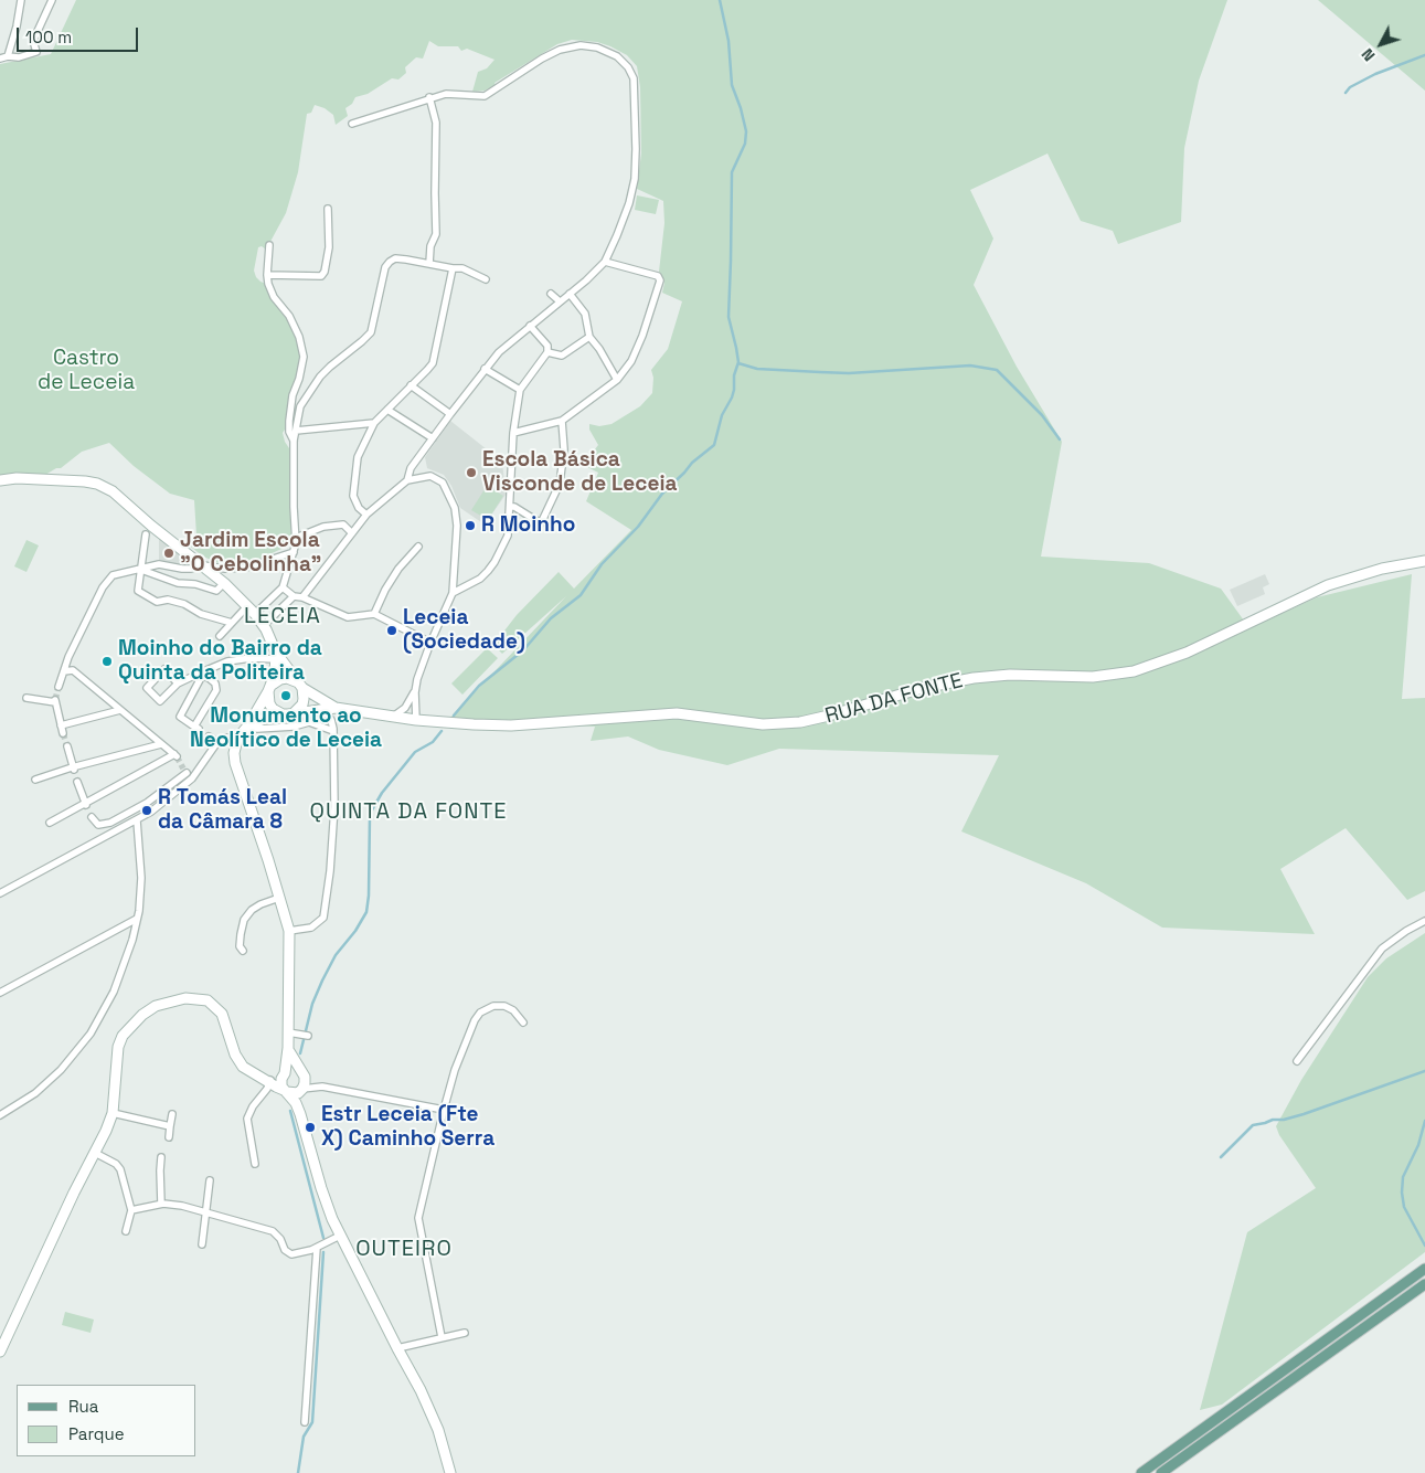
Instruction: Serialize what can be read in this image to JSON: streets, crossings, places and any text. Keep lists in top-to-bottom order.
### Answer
{
  "streets": {
    "main road": ["RUA DA FONTE"]
  },
  "districts": ["LECEIA", "QUINTA DA FONTE", "OUTEIRO"],
  "parks": ["Castro de Leceia"],
  "places": [
    "Escola Básica Visconde de Leceia",
    "R Moinho",
    "Jardim Escola \"O Cebolinha\"",
    "Leceia (Sociedade)",
    "Moinho do Bairro da Quinta da Politeira",
    "Monumento ao Neolítico de Leceia",
    "R Tomás Leal da Câmara 8",
    "Estr Leceia (Fte X) Caminho Serra"
  ],
  "legend": ["Rua", "Parque"],
  "scale_bar": "100 m",
  "north": "bottom left"
}
